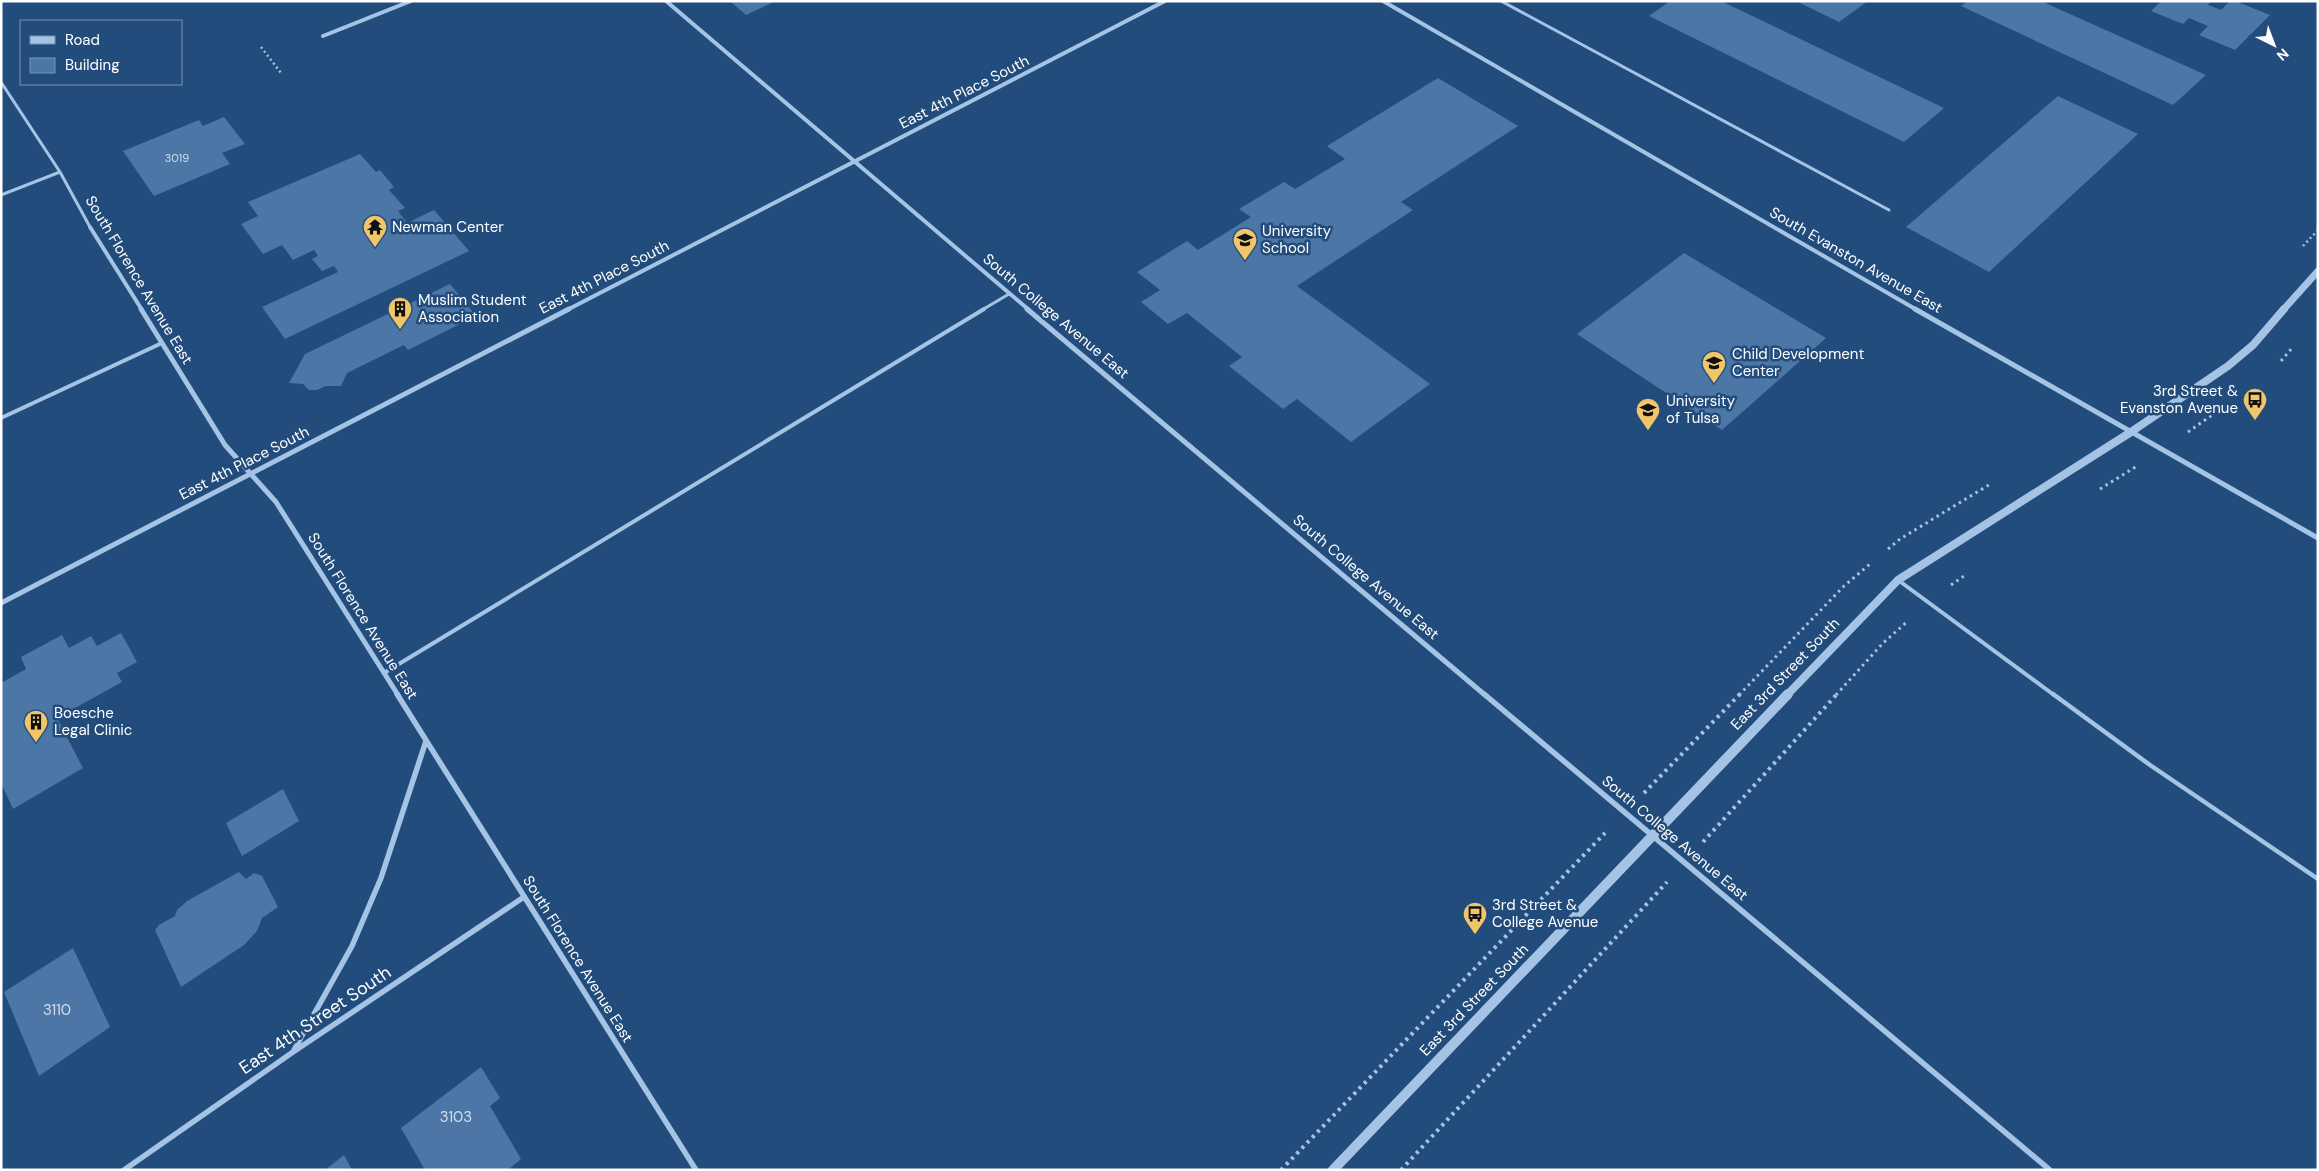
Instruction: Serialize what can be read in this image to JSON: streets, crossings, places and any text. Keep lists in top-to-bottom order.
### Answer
{
  "streets": {
    "street": [
      "East 4th Place South",
      "South Evanston Avenue East",
      "South Florence Avenue East",
      "South College Avenue East",
      "East 3rd Street South",
      "East 4th Street South"
    ]
  },
  "crossings": [
    ["East 4th Place South", "South Florence Avenue East"],
    ["East 4th Place South", "South College Avenue East"],
    ["South Evanston Avenue East", "East 3rd Street South"],
    ["South Florence Avenue East", "East 4th Street South"],
    ["South College Avenue East", "East 3rd Street South"]
  ],
  "places": {
    "temple": ["Newman Center"],
    "school or university": ["University School", "Child Development Center", "University of Tulsa"],
    "building": ["Muslim Student Association", "Boesche Legal Clinic"],
    "bus stop": ["3rd Street & Evanston Avenue", "3rd Street & College Avenue"]
  },
  "house_numbers": ["3019", "3110", "3103"],
  "legend": ["Road", "Building"],
  "north": "bottom right"
}
